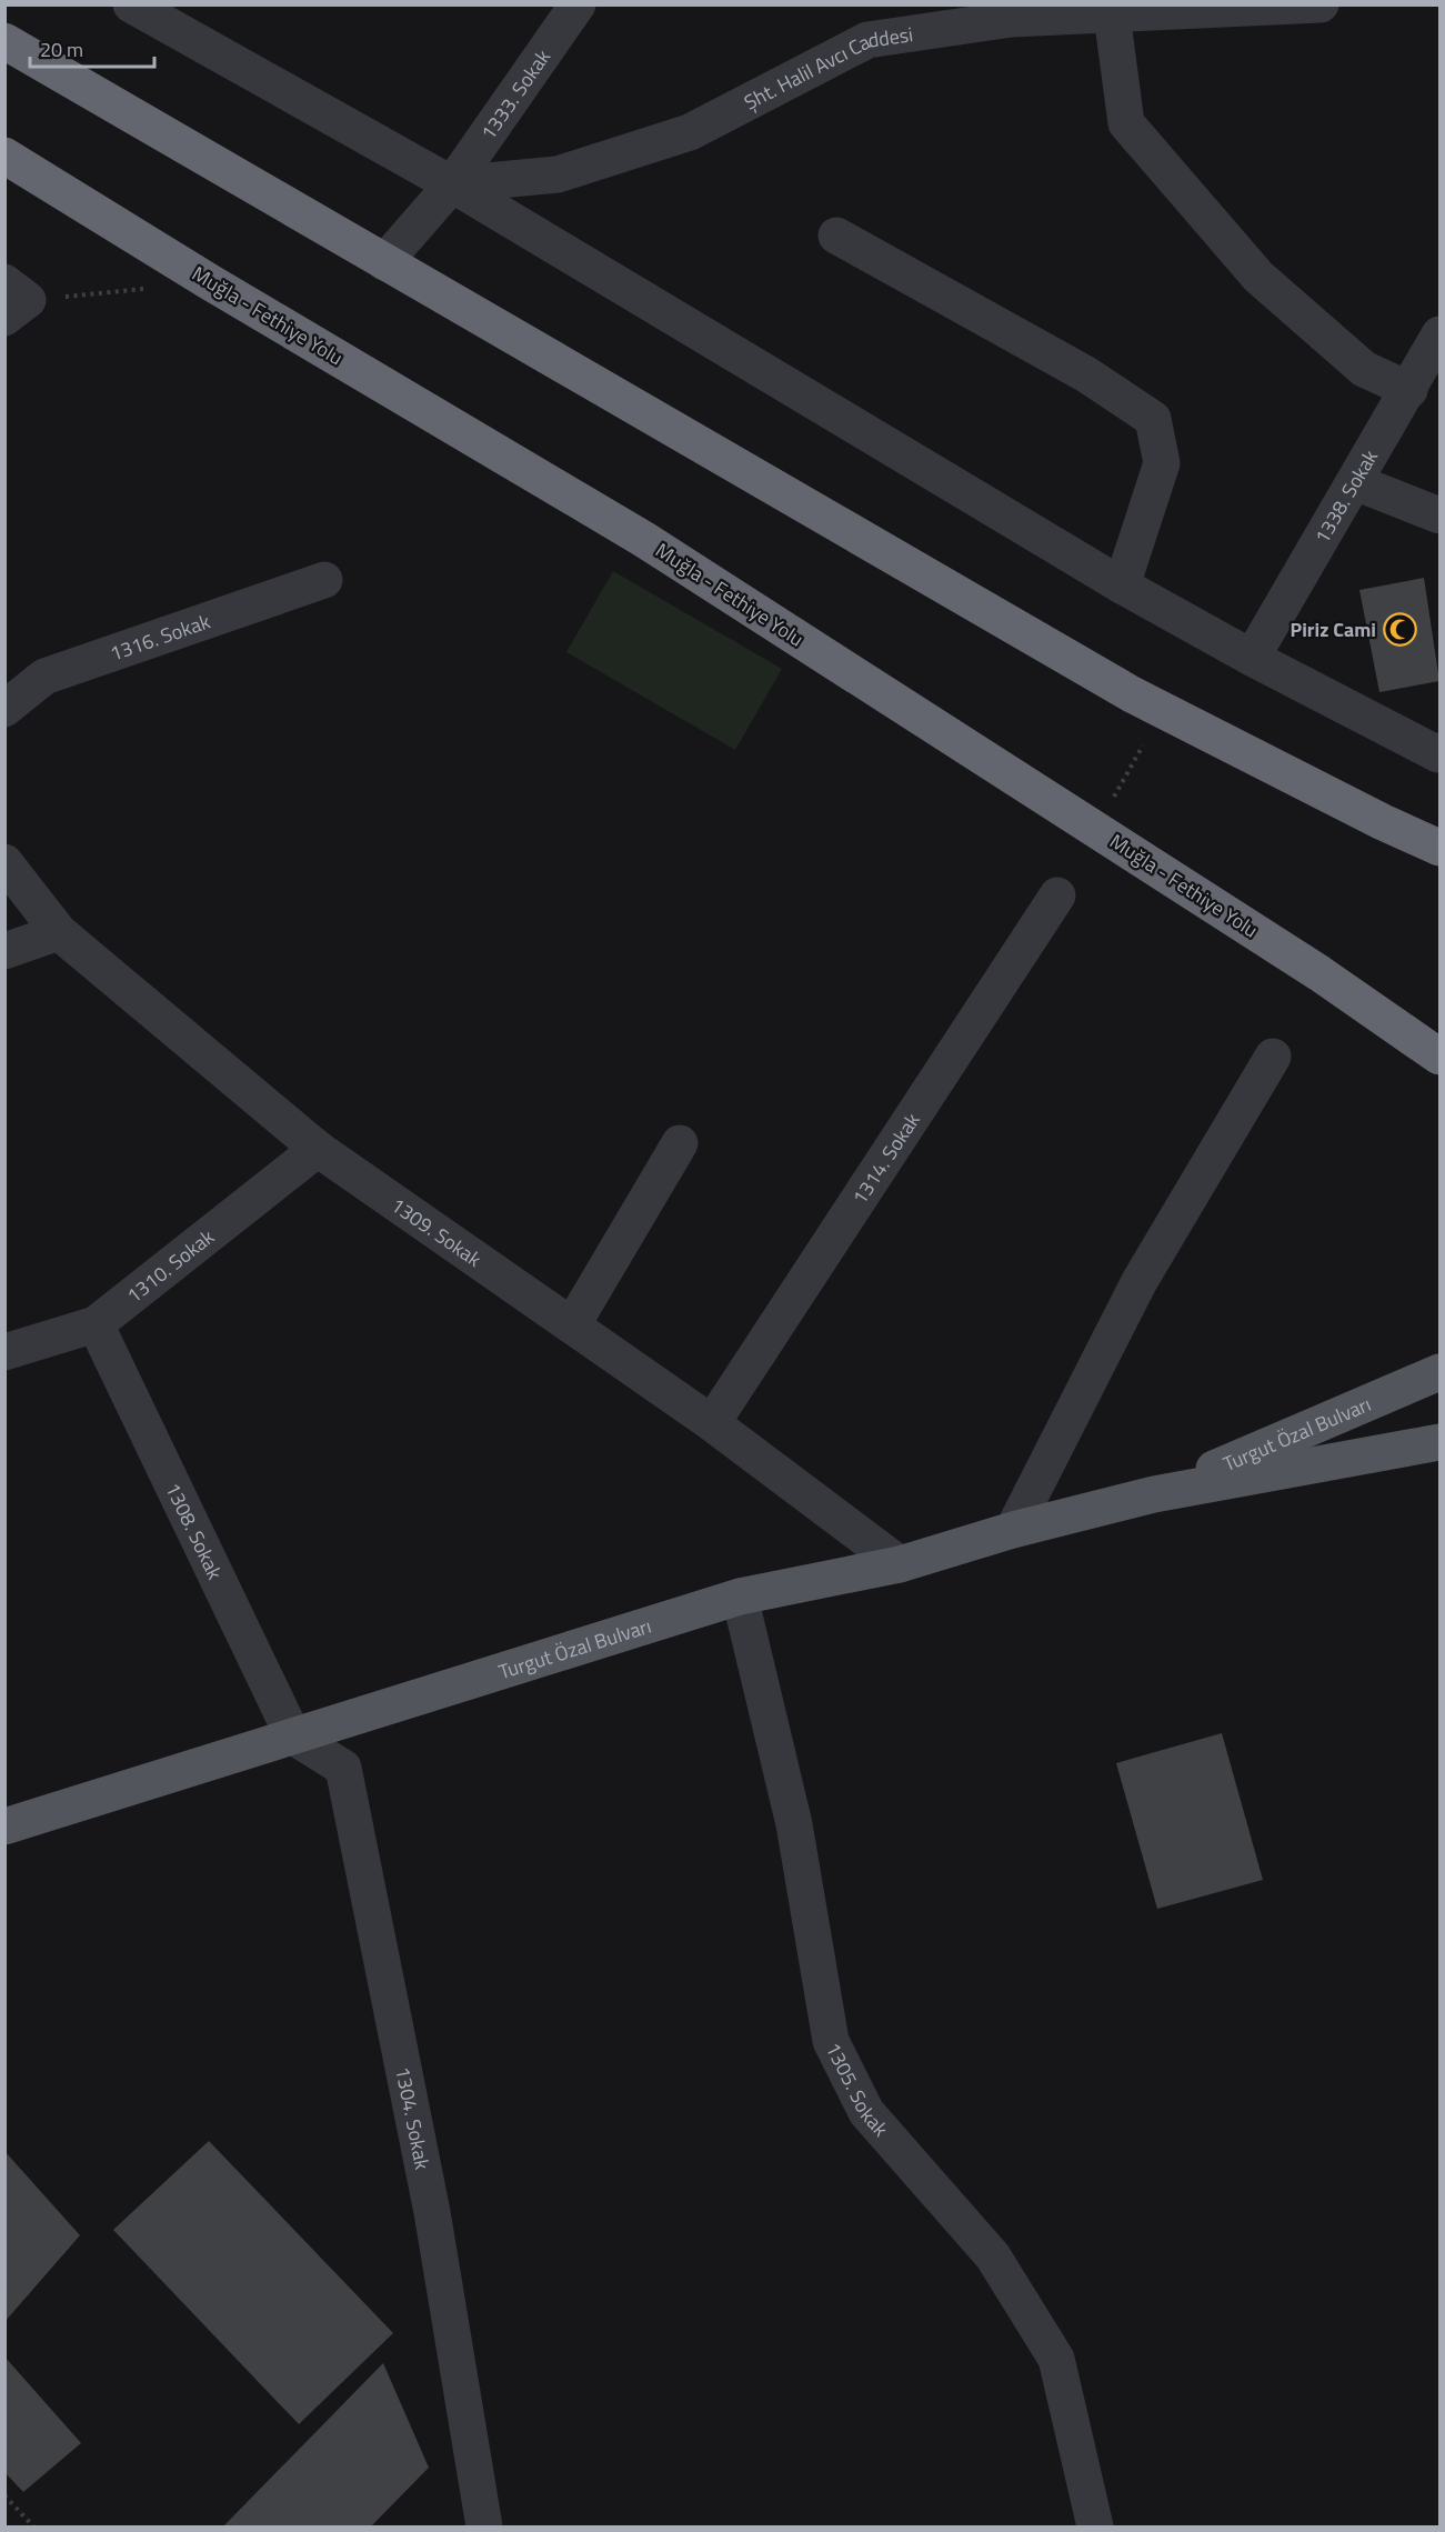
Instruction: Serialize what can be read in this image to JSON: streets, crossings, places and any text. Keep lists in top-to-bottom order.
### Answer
{
  "streets": {
    "highway": ["Muğla - Fethiye Yolu"],
    "main road": ["Turgut Özal Bulvarı"],
    "street": [
      "Şht. Halil Avcı Caddesi",
      "1333. Sokak",
      "1338. Sokak",
      "1316. Sokak",
      "1314. Sokak",
      "1309. Sokak",
      "1310. Sokak",
      "1308. Sokak",
      "1305. Sokak",
      "1304. Sokak"
    ]
  },
  "crossings": [
    ["Şht. Halil Avcı Caddesi", "1333. Sokak"],
    ["1314. Sokak", "1309. Sokak"],
    ["1309. Sokak", "1310. Sokak"],
    ["1309. Sokak", "Turgut Özal Bulvarı"],
    ["1310. Sokak", "1308. Sokak"],
    ["Turgut Özal Bulvarı", "1308. Sokak"],
    ["Turgut Özal Bulvarı", "1305. Sokak"],
    ["Turgut Özal Bulvarı", "1304. Sokak"],
    ["1308. Sokak", "1304. Sokak"]
  ],
  "places": {
    "mosque": ["Piriz Cami"]
  },
  "scale_bar": "20 m"
}
